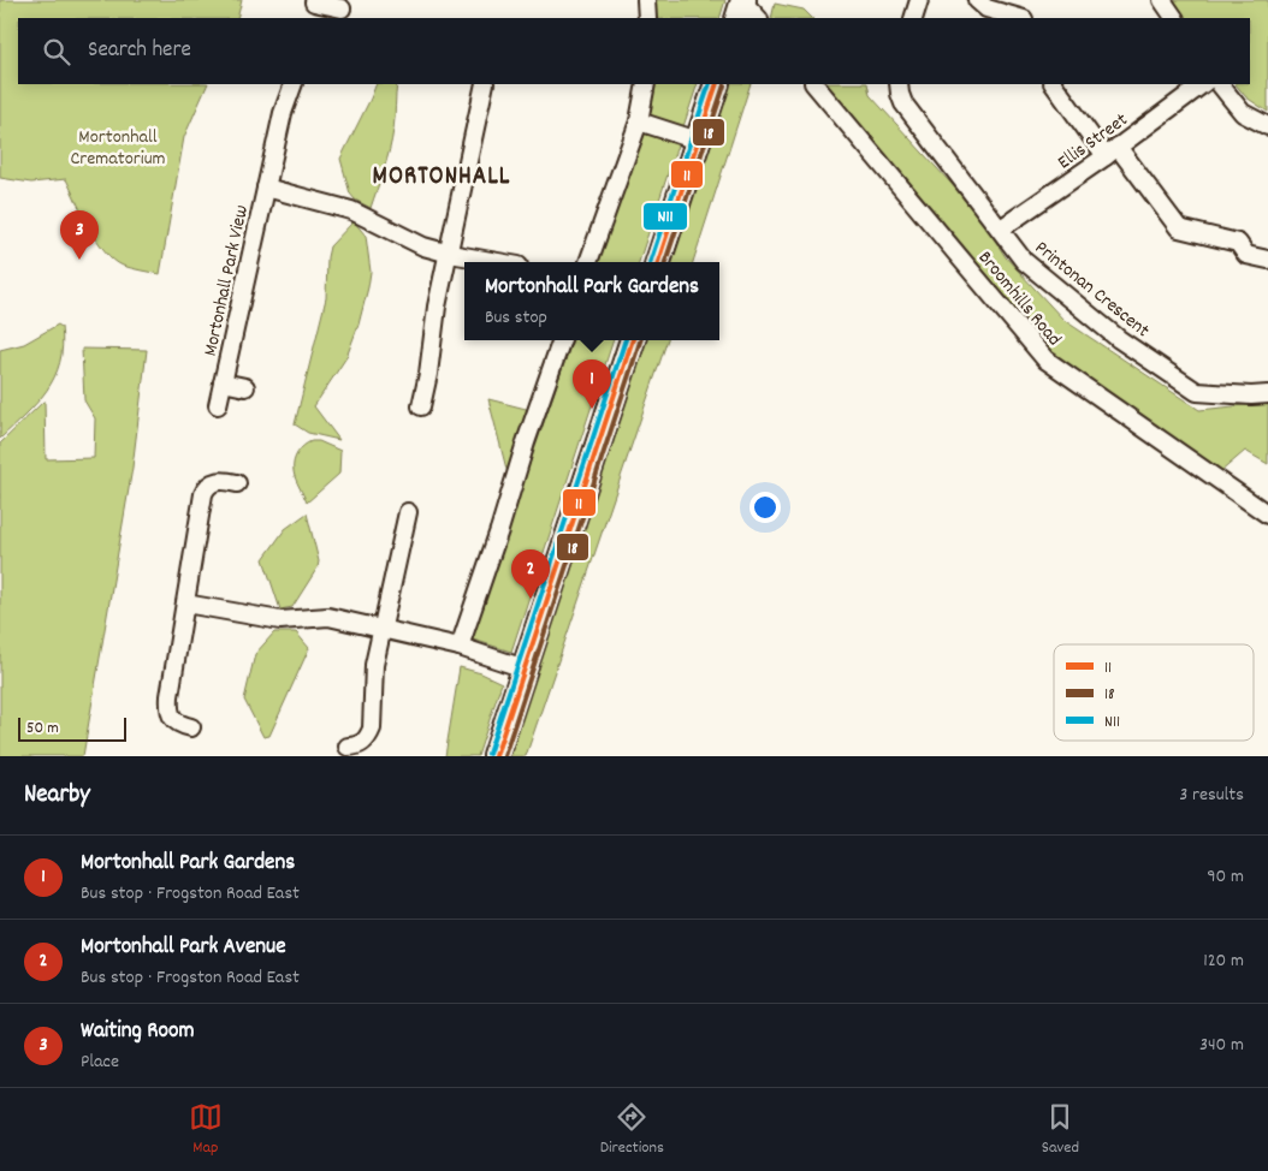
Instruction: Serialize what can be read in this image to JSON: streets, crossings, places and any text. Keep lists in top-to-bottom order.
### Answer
{
  "streets": {
    "street": [
      "Ellis Street",
      "Mortonhall Park View",
      "Printonan Crescent",
      "Broomhills Road"
    ]
  },
  "crossings": [
    ["Ellis Street", "Printonan Crescent"]
  ],
  "districts": ["MORTONHALL"],
  "parks": ["Mortonhall Crematorium"],
  "lines": ["transit line 11", "transit line N11", "transit line 18"],
  "legend": ["11", "18", "N11"],
  "scale_bar": "50 m",
  "page": {
    "search": "Search here",
    "pins": ["3", "1", "2"],
    "popup": ["Mortonhall Park Gardens", "Bus stop"],
    "scale": "50 m",
    "heading": ["Nearby", "3 results"],
    "list": [
      {
        "mark": "1",
        "name": "Mortonhall Park Gardens",
        "note": "Bus stop · Frogston Road East",
        "value": "90 m"
      },
      {
        "mark": "2",
        "name": "Mortonhall Park Avenue",
        "note": "Bus stop · Frogston Road East",
        "value": "120 m"
      },
      {
        "mark": "3",
        "name": "Waiting Room",
        "note": "Place",
        "value": "340 m"
      }
    ],
    "nav": ["Map", "Directions", "Saved"]
  }
}
